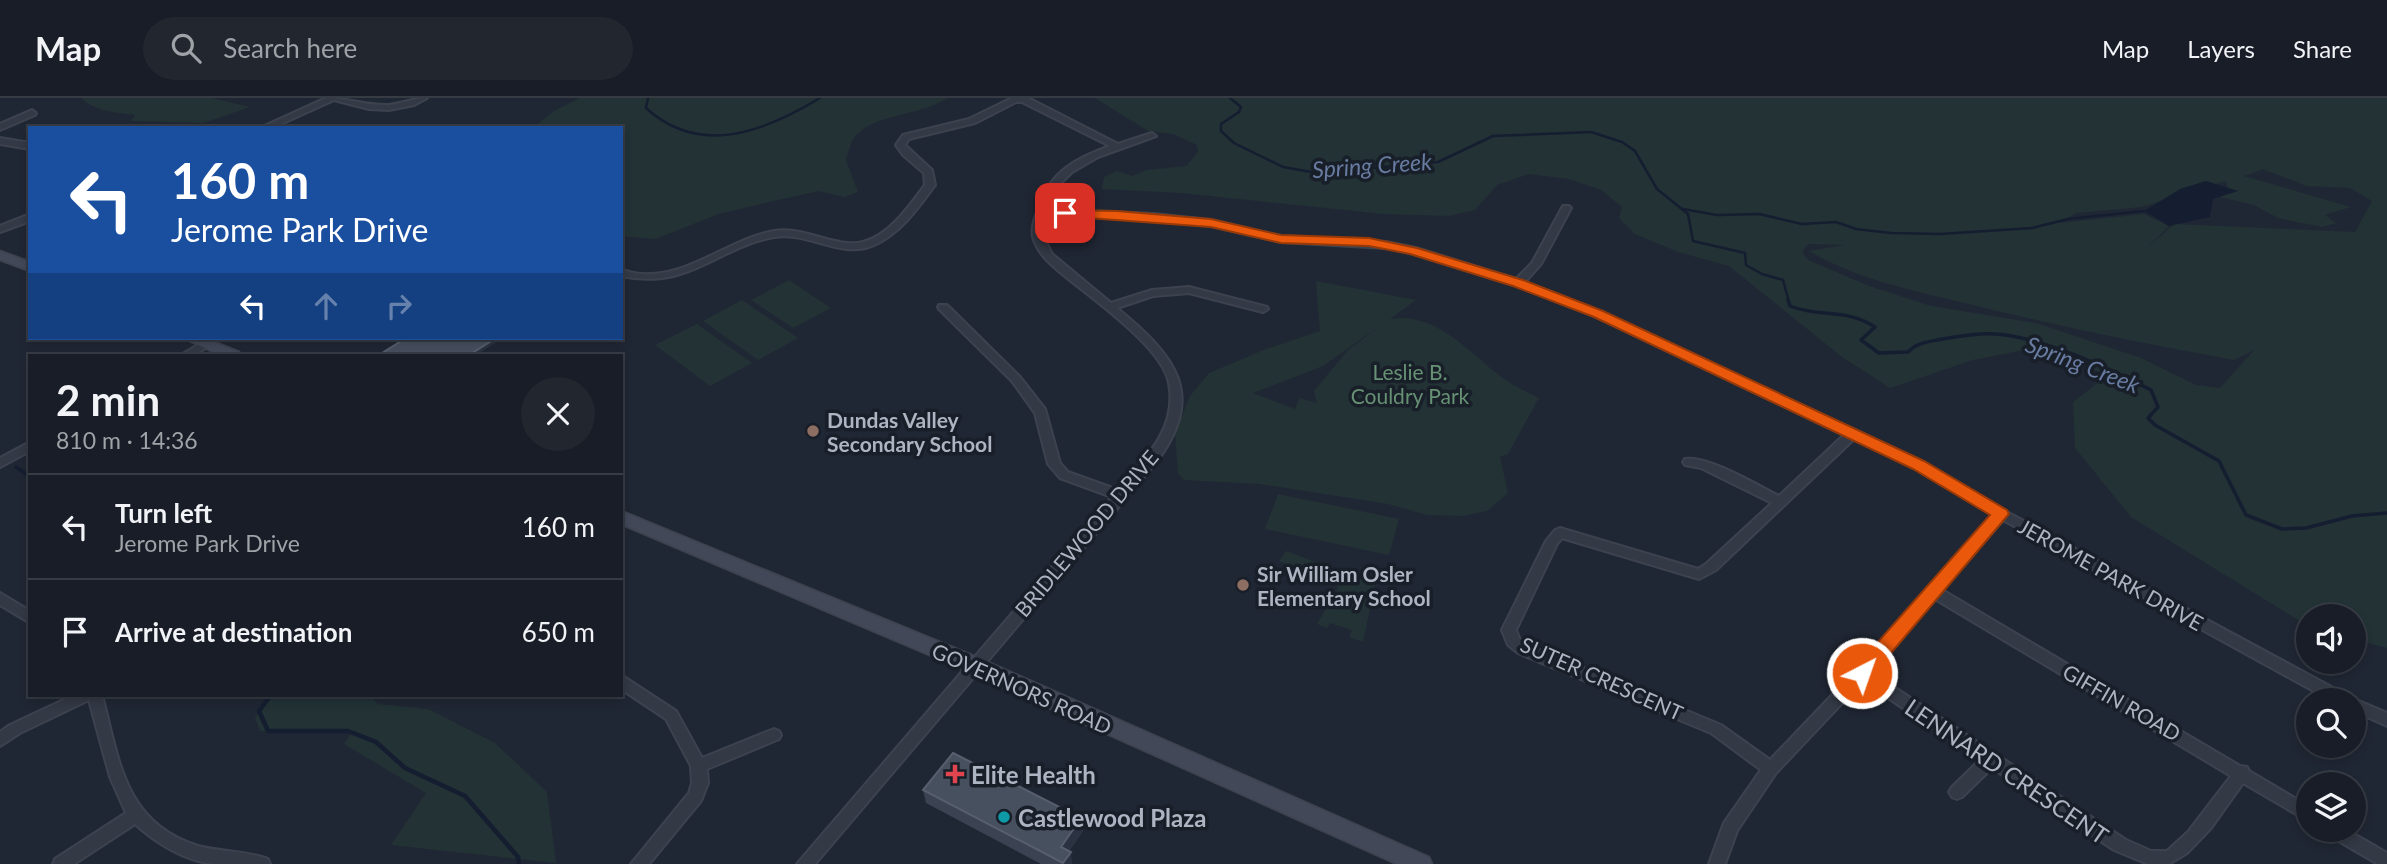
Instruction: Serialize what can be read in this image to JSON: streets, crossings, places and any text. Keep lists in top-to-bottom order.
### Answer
{
  "streets": {
    "main road": ["GOVERNORS ROAD"],
    "street": [
      "BRIDLEWOOD DRIVE",
      "JEROME PARK DRIVE",
      "SUTER CRESCENT",
      "GIFFIN ROAD",
      "LENNARD CRESCENT"
    ]
  },
  "crossings": [
    ["BRIDLEWOOD DRIVE", "JEROME PARK DRIVE"],
    ["BRIDLEWOOD DRIVE", "GOVERNORS ROAD"],
    ["JEROME PARK DRIVE", "SUTER CRESCENT"],
    ["GIFFIN ROAD", "LENNARD CRESCENT"]
  ],
  "water": ["Spring Creek"],
  "parks": ["Leslie B. Couldry Park"],
  "places": {
    "other": ["Dundas Valley Secondary School", "Sir William Osler Elementary School", "Castlewood Plaza"],
    "health": ["Elite Health"]
  },
  "page": {
    "header": "Map",
    "search": "Search here",
    "nav": ["Map", "Layers", "Share"],
    "turn": ["160 m", "Jerome Park Drive"],
    "heading": ["2 min", "810 m · 14:36"],
    "list": [
      {
        "name": "Turn left",
        "note": "Jerome Park Drive",
        "value": "160 m"
      },
      {
        "name": "Arrive at destination",
        "value": "650 m"
      }
    ]
  }
}
